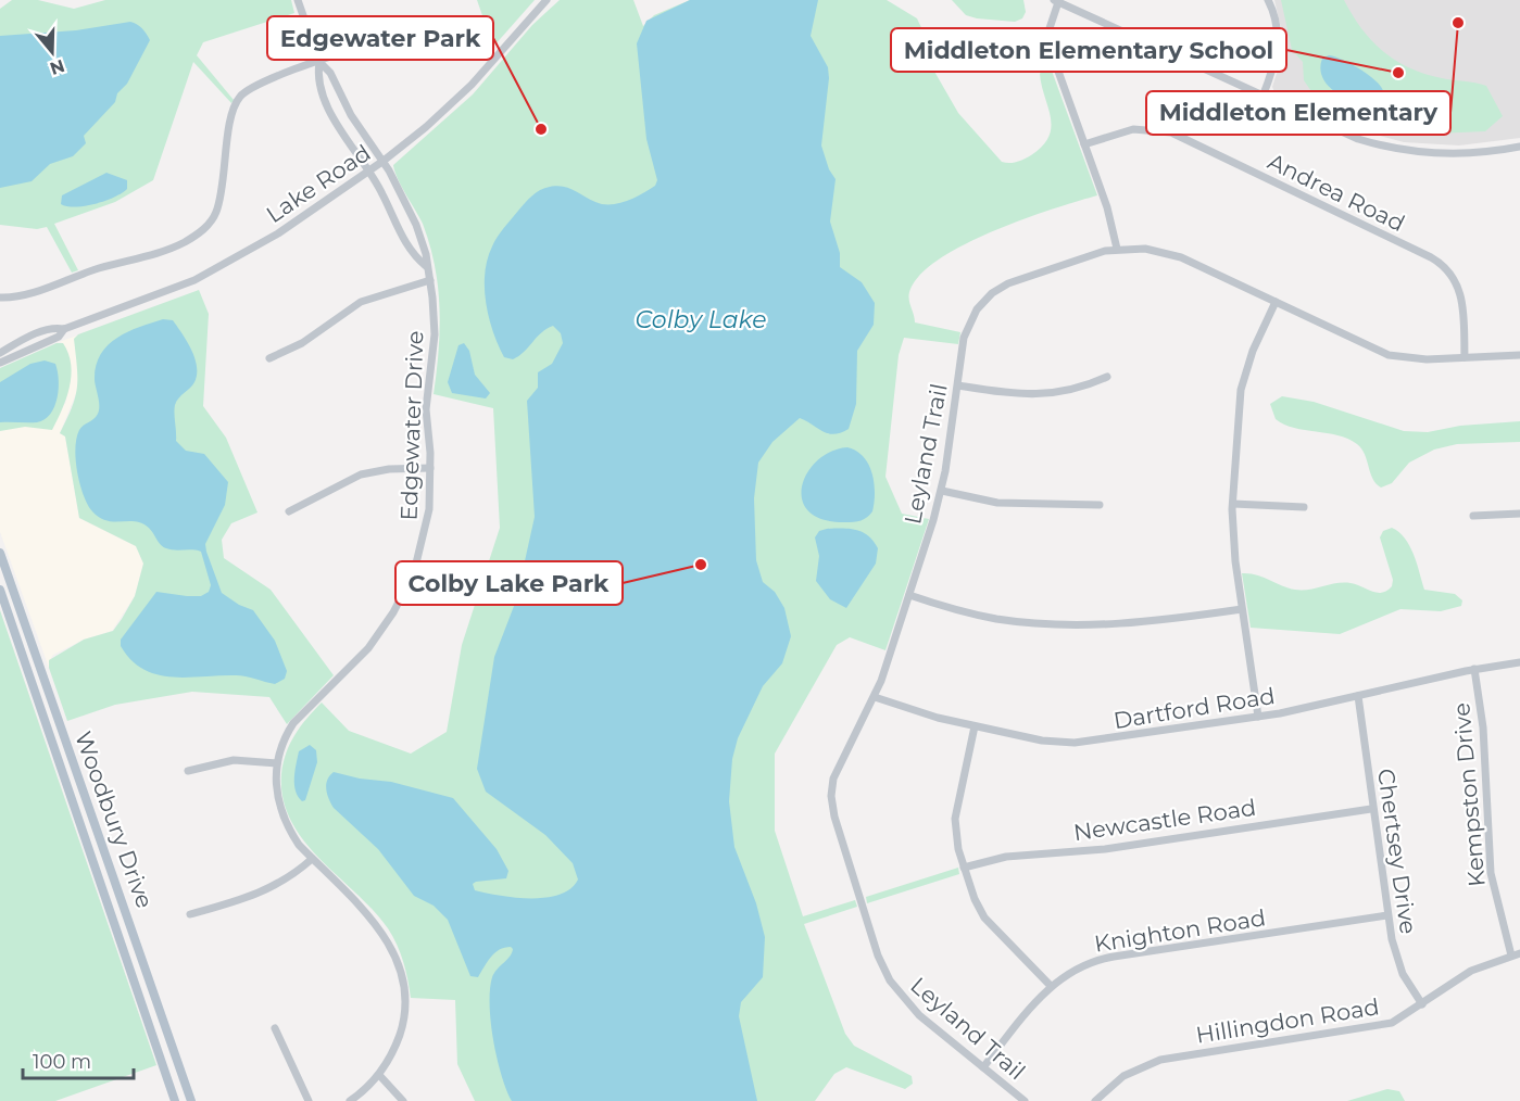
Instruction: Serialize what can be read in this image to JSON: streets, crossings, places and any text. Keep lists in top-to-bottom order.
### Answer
{
  "streets": {
    "main road": ["Woodbury Drive"],
    "street": [
      "Lake Road",
      "Andrea Road",
      "Edgewater Drive",
      "Leyland Trail",
      "Dartford Road",
      "Kempston Drive",
      "Newcastle Road",
      "Chertsey Drive",
      "Knighton Road",
      "Hillingdon Road"
    ]
  },
  "crossings": [
    ["Lake Road", "Edgewater Drive"],
    ["Andrea Road", "Leyland Trail"],
    ["Leyland Trail", "Dartford Road"],
    ["Leyland Trail", "Knighton Road"],
    ["Dartford Road", "Kempston Drive"],
    ["Dartford Road", "Chertsey Drive"],
    ["Kempston Drive", "Hillingdon Road"],
    ["Newcastle Road", "Chertsey Drive"],
    ["Chertsey Drive", "Knighton Road"],
    ["Chertsey Drive", "Hillingdon Road"]
  ],
  "water": ["Colby Lake"],
  "places": [
    "Middleton Elementary",
    "Middleton Elementary School",
    "Edgewater Park",
    "Colby Lake Park"
  ],
  "scale_bar": "100 m",
  "north": "bottom"
}
